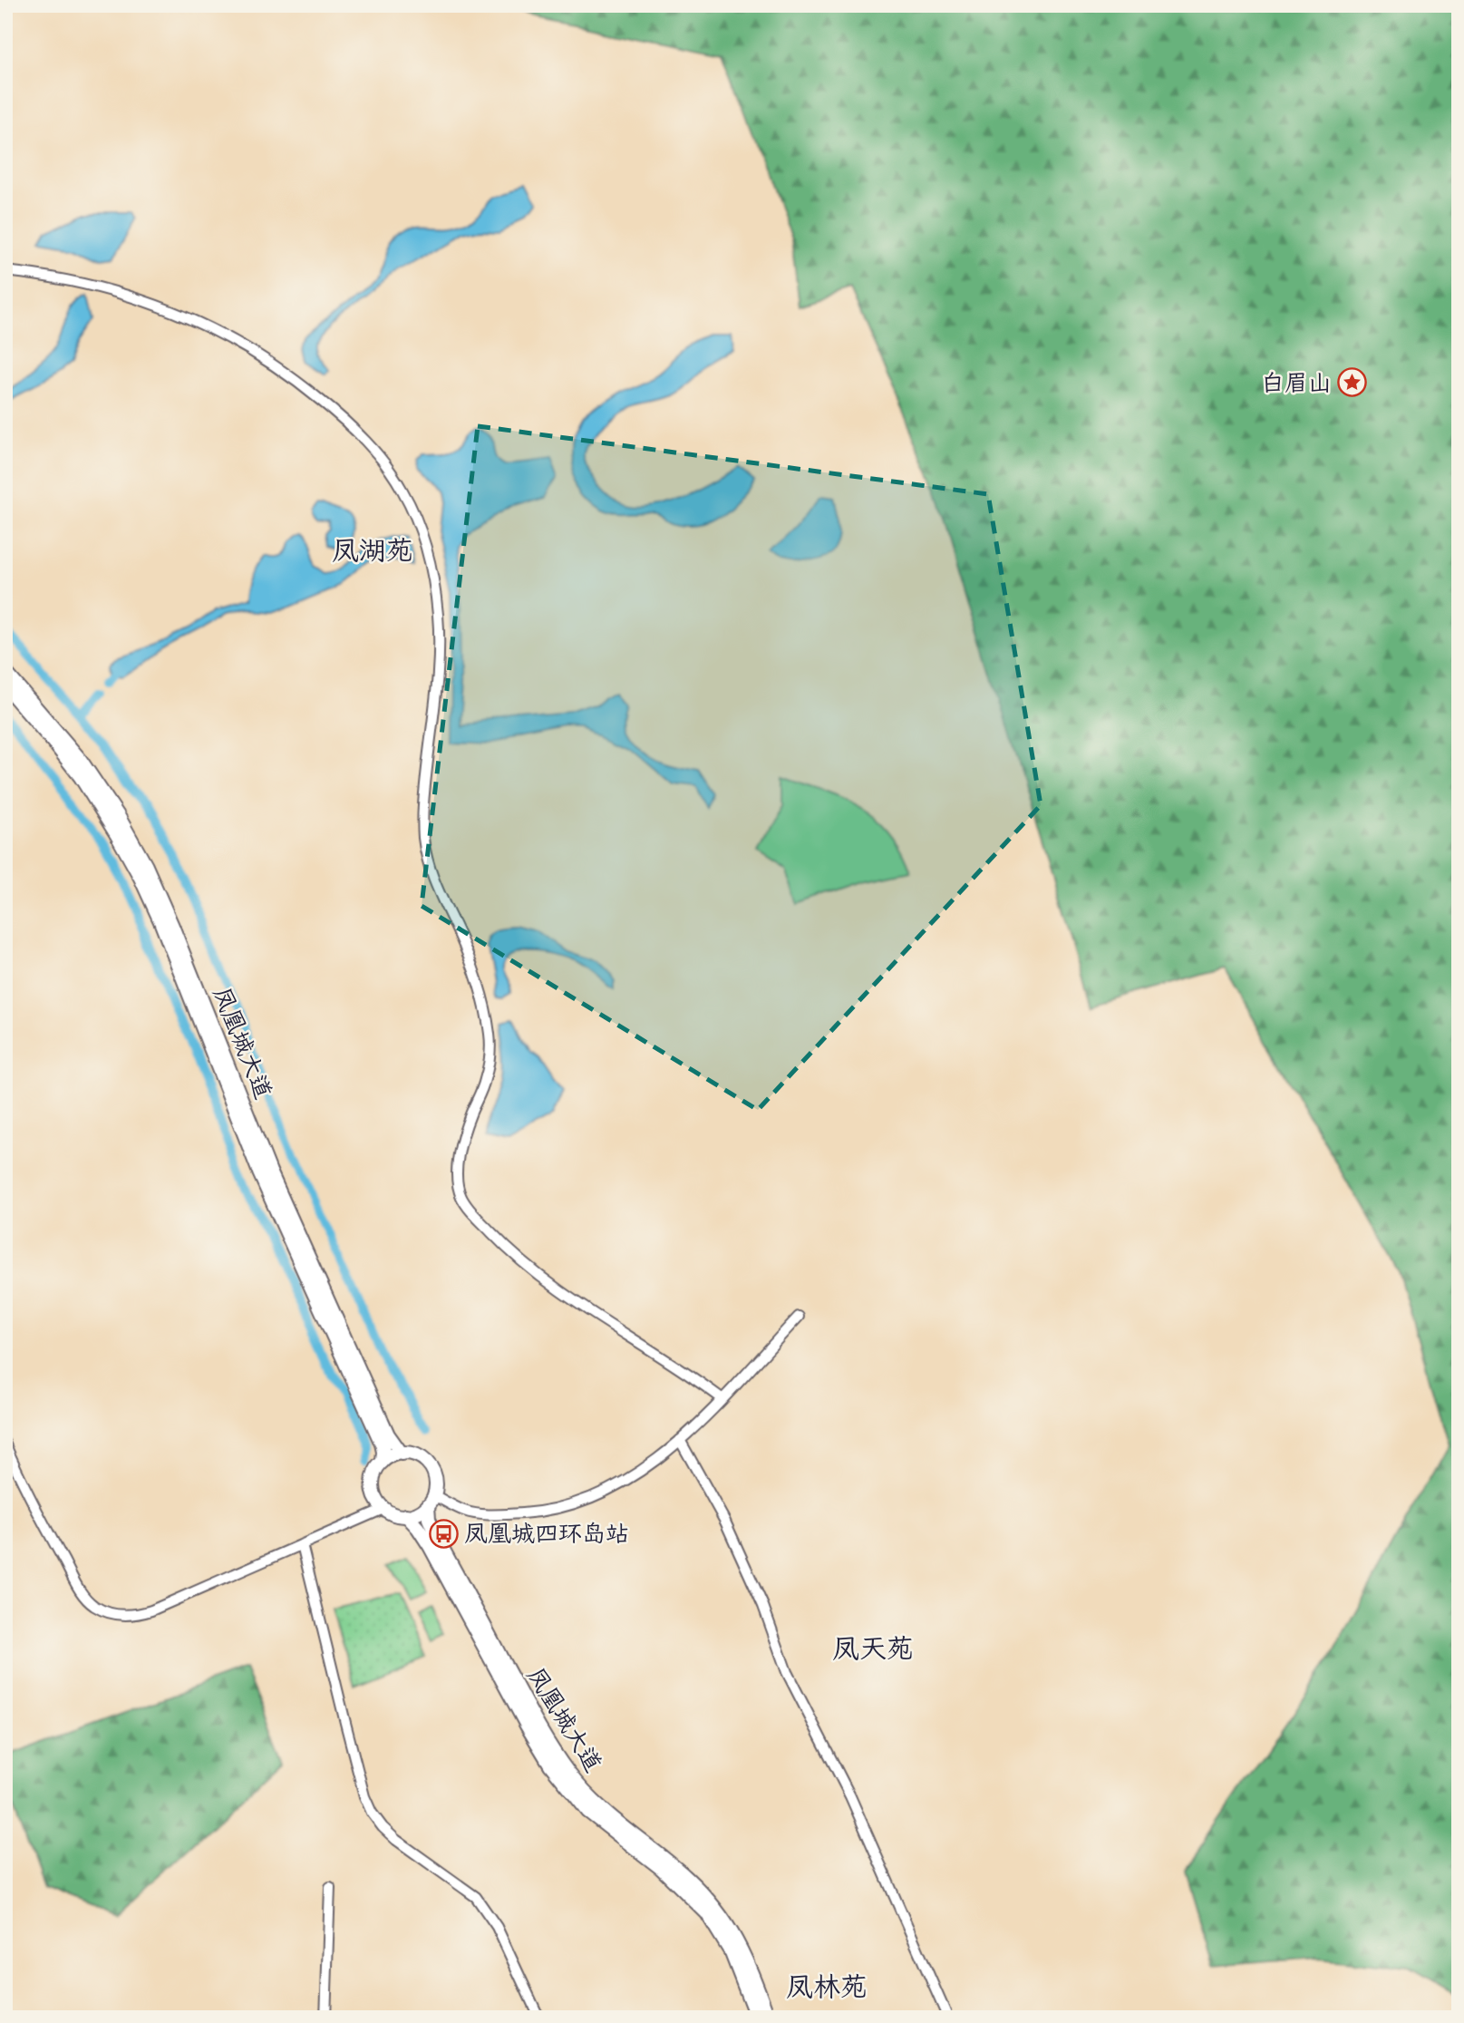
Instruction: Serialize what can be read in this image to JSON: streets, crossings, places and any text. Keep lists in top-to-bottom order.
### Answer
{
  "streets": {
    "main road": ["凤凰城大道"]
  },
  "districts": ["凤湖苑", "凤天苑", "凤林苑"],
  "places": {
    "place": ["白眉山"],
    "bus stop": ["凤凰城四环岛站"]
  }
}
